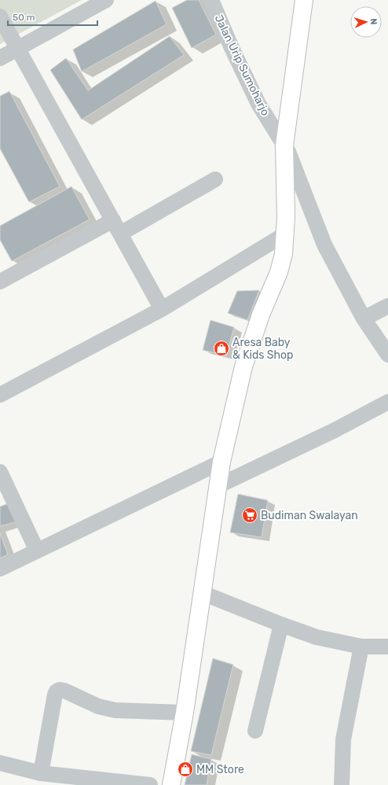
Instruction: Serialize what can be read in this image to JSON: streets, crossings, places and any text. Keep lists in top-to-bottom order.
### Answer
{
  "streets": {
    "street": ["Jalan Urip Sumoharjo"]
  },
  "places": {
    "shop": ["Aresa Baby & Kids Shop", "MM Store"],
    "supermarket": ["Budiman Swalayan"]
  },
  "scale_bar": "50 m",
  "north": "right"
}
